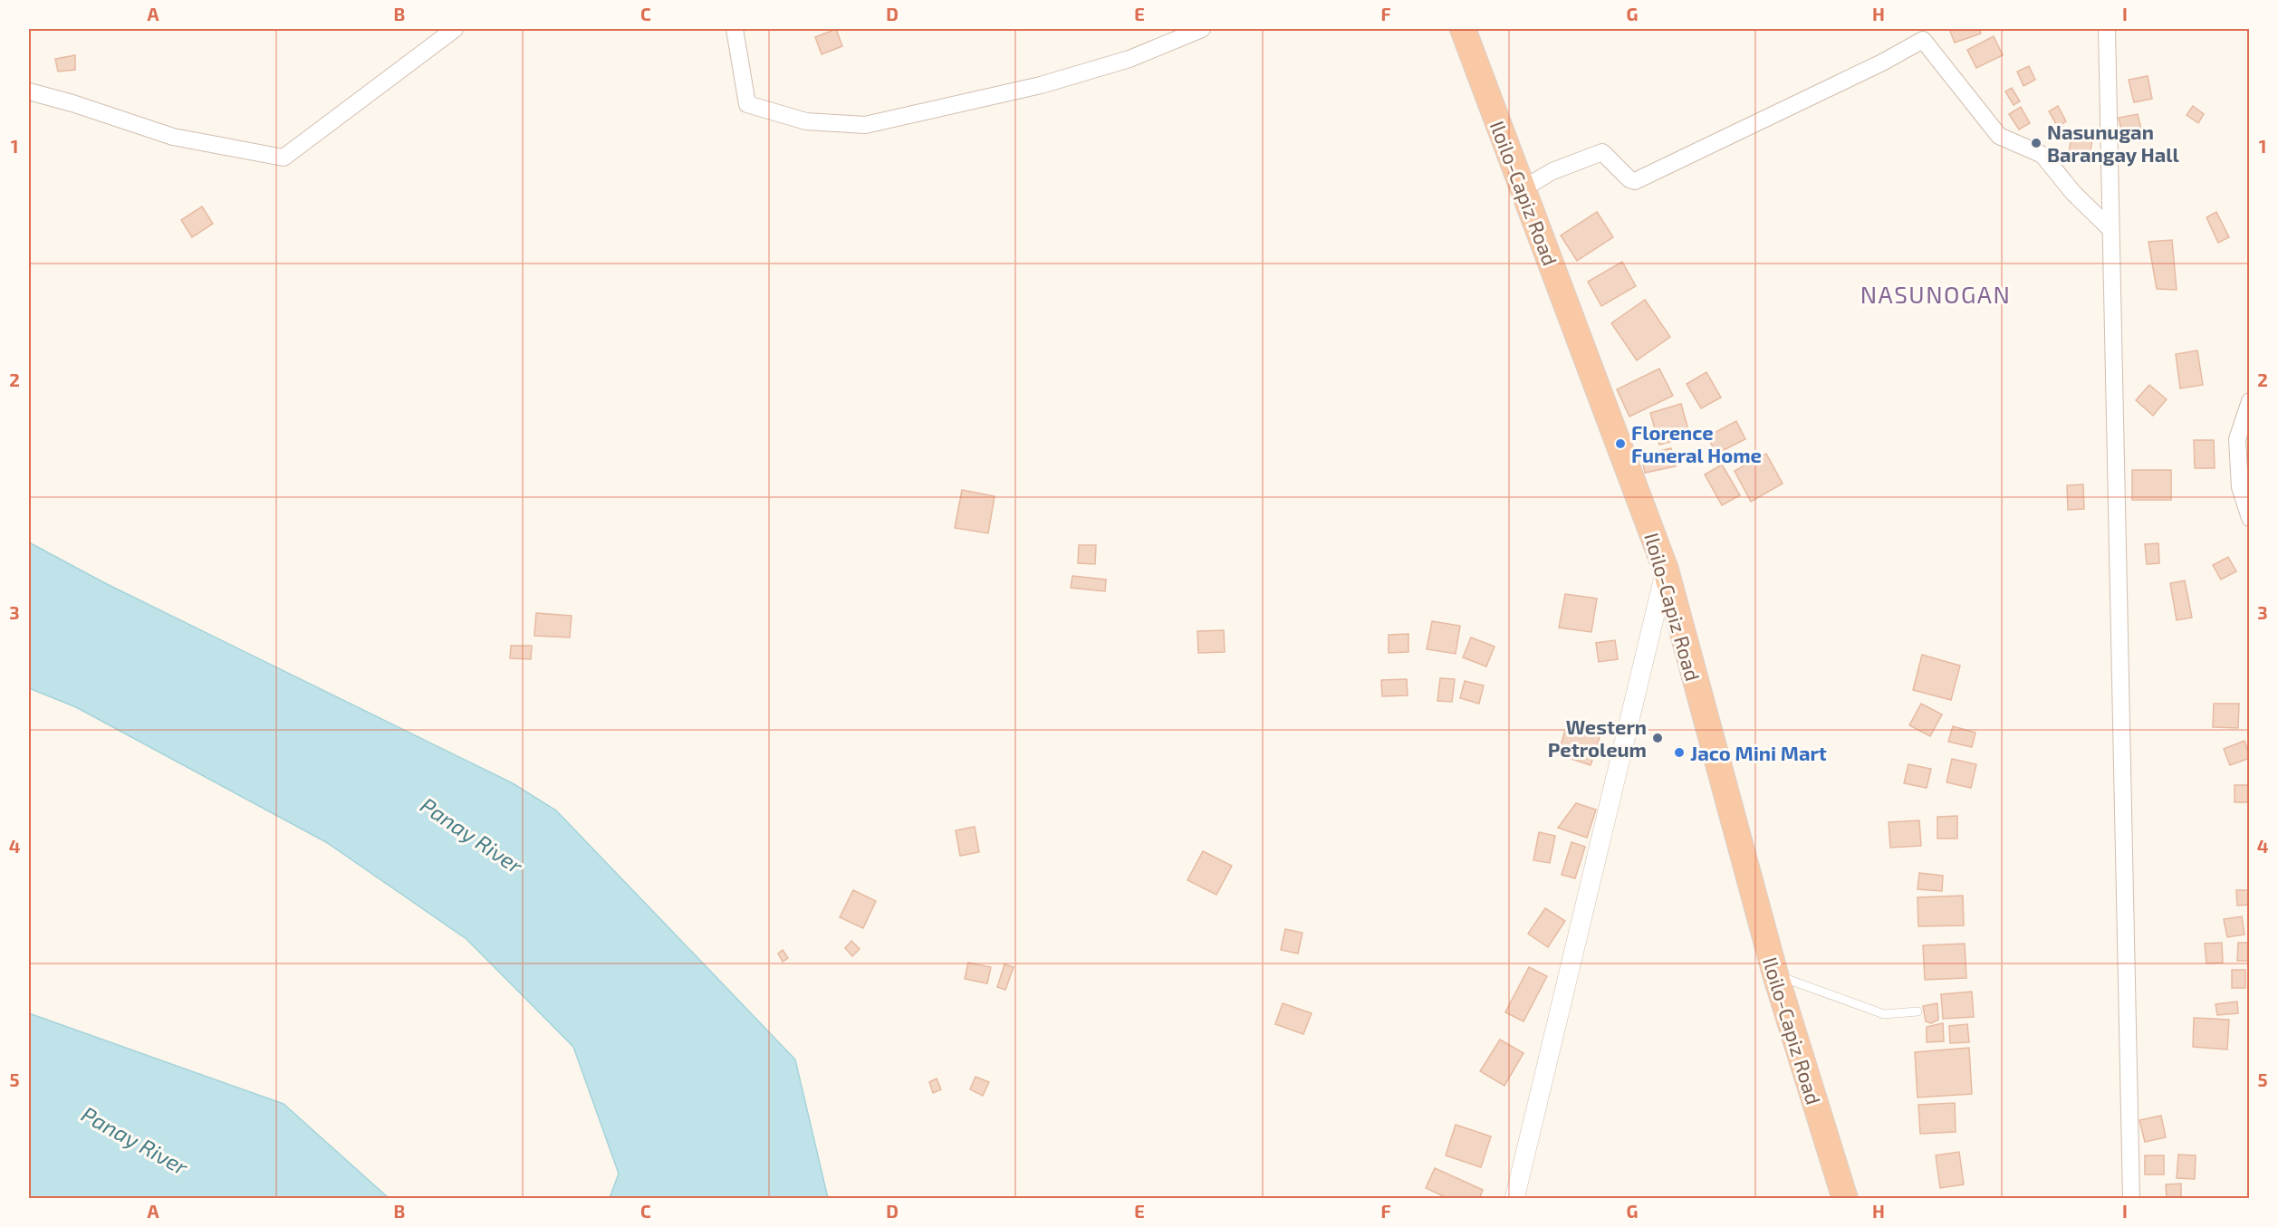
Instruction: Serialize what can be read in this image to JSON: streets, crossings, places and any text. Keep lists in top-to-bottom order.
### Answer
{
  "streets": {
    "highway": ["Iloilo-Capiz Road"]
  },
  "districts": ["NASUNOGAN"],
  "water": ["Panay River"],
  "places": [
    "Nasunugan Barangay Hall",
    "Florence Funeral Home",
    "Western Petroleum",
    "Jaco Mini Mart"
  ],
  "grid": {
    "columns": [
      "A",
      "B",
      "C",
      "D",
      "E",
      "F",
      "G",
      "H",
      "I"
    ],
    "rows": [
      "1",
      "2",
      "3",
      "4",
      "5"
    ]
  }
}
